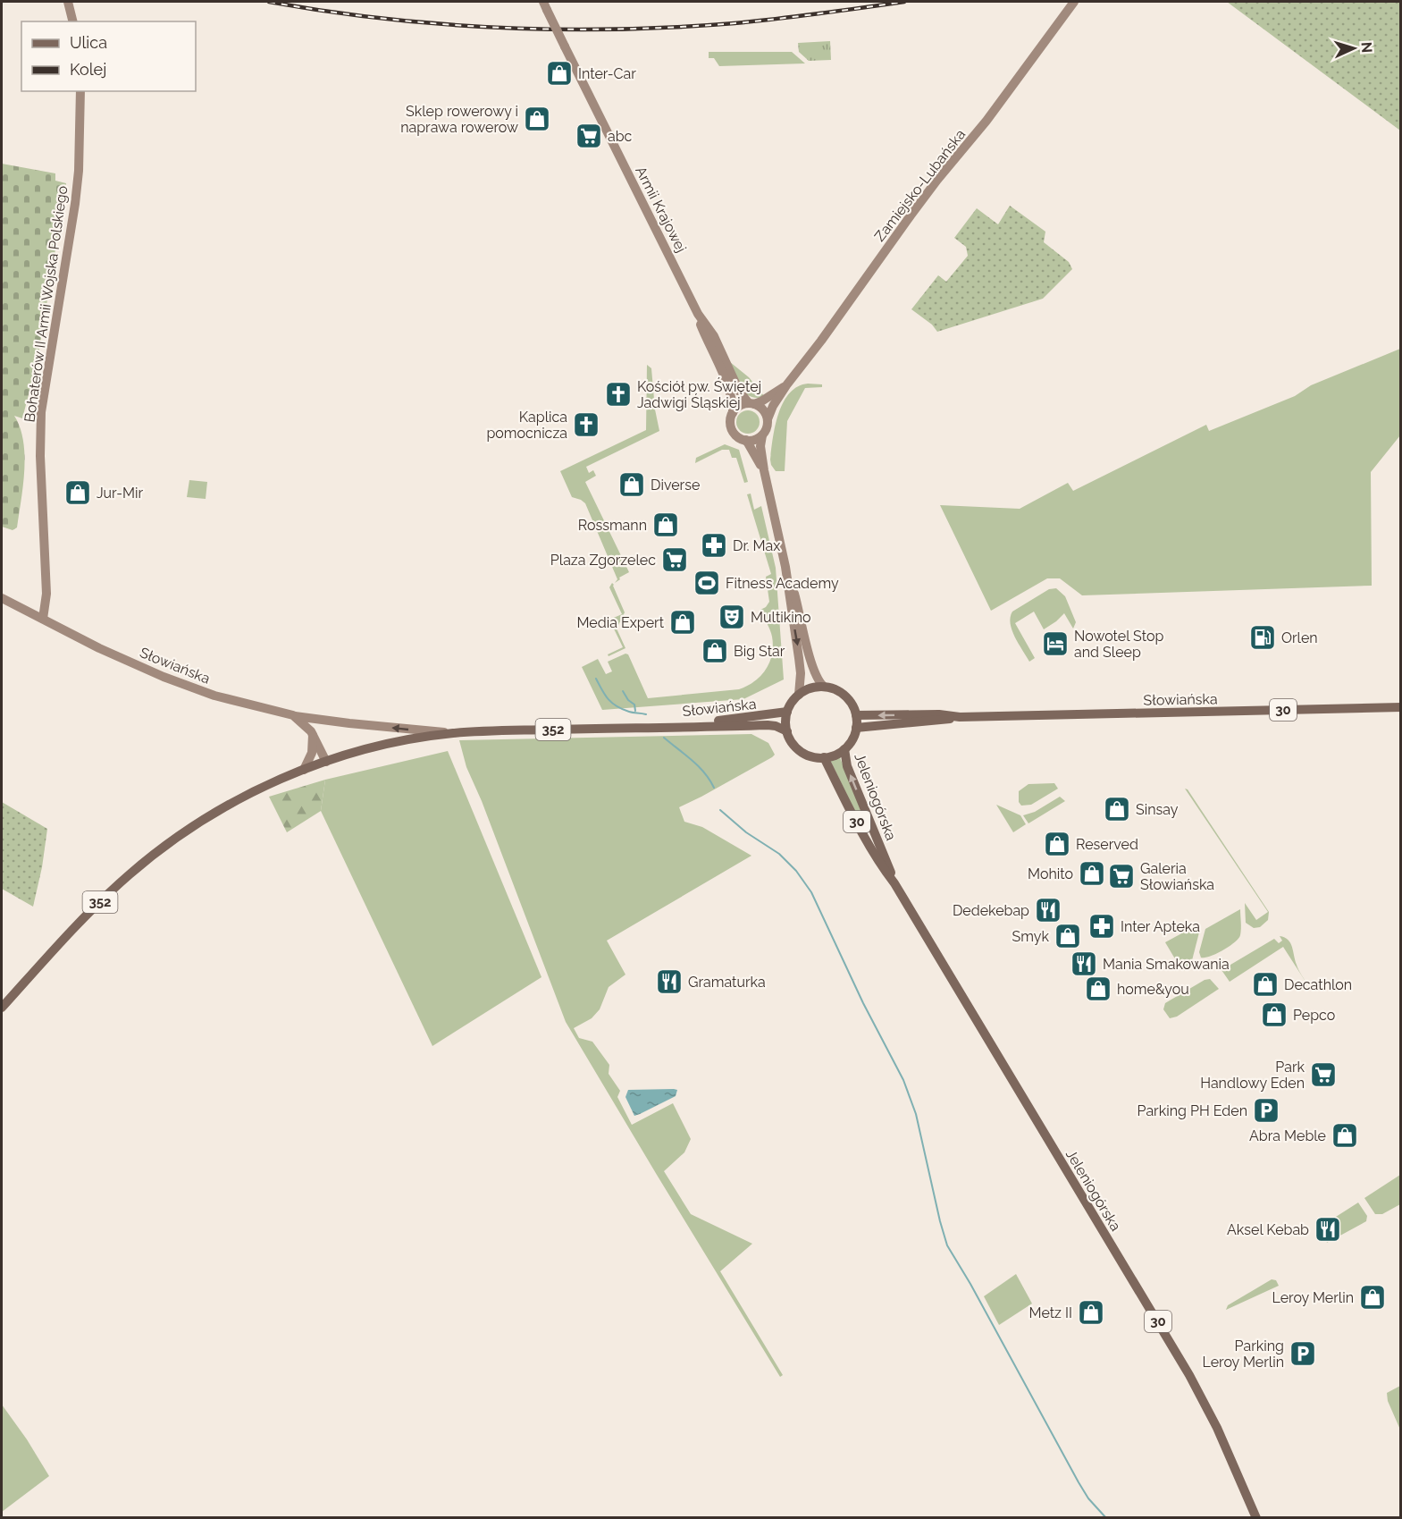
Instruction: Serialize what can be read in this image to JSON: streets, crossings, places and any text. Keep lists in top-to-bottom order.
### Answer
{
  "streets": {
    "main road": [
      "Zamiejsko-Lubańska",
      "Armii Krajowej",
      "Bohaterów II Armii Wojska Polskiego",
      "Słowiańska",
      "30",
      "352",
      "Jeleniogórska"
    ]
  },
  "crossings": [
    ["Zamiejsko-Lubańska", "Armii Krajowej"],
    ["Bohaterów II Armii Wojska Polskiego", "Słowiańska"],
    ["Słowiańska", "352"],
    ["Słowiańska", "Jeleniogórska"]
  ],
  "places": {
    "shop": [
      "Inter-Car",
      "Sklep rowerowy i naprawa rowerow",
      "Diverse",
      "Jur-Mir",
      "Rossmann",
      "Media Expert",
      "Big Star",
      "Sinsay",
      "Reserved",
      "Mohito",
      "Smyk",
      "Decathlon",
      "home&you",
      "Pepco",
      "Abra Meble",
      "Leroy Merlin",
      "Metz II"
    ],
    "supermarket": [
      "abc",
      "Plaza Zgorzelec",
      "Galeria Słowiańska",
      "Park Handlowy Eden"
    ],
    "church": ["Kościół pw. Świętej Jadwigi Śląskiej", "Kaplica pomocnicza"],
    "pharmacy": ["Dr. Max", "Inter Apteka"],
    "sports": ["Fitness Academy"],
    "theatre": ["Multikino"],
    "fuel station": ["Orlen"],
    "hotel": ["Nowotel Stop and Sleep"],
    "restaurant": [
      "Dedekebap",
      "Mania Smakowania",
      "Gramaturka",
      "Aksel Kebab"
    ],
    "parking": ["Parking PH Eden", "Parking Leroy Merlin"]
  },
  "legend": ["Ulica", "Kolej"],
  "north": "right"
}
